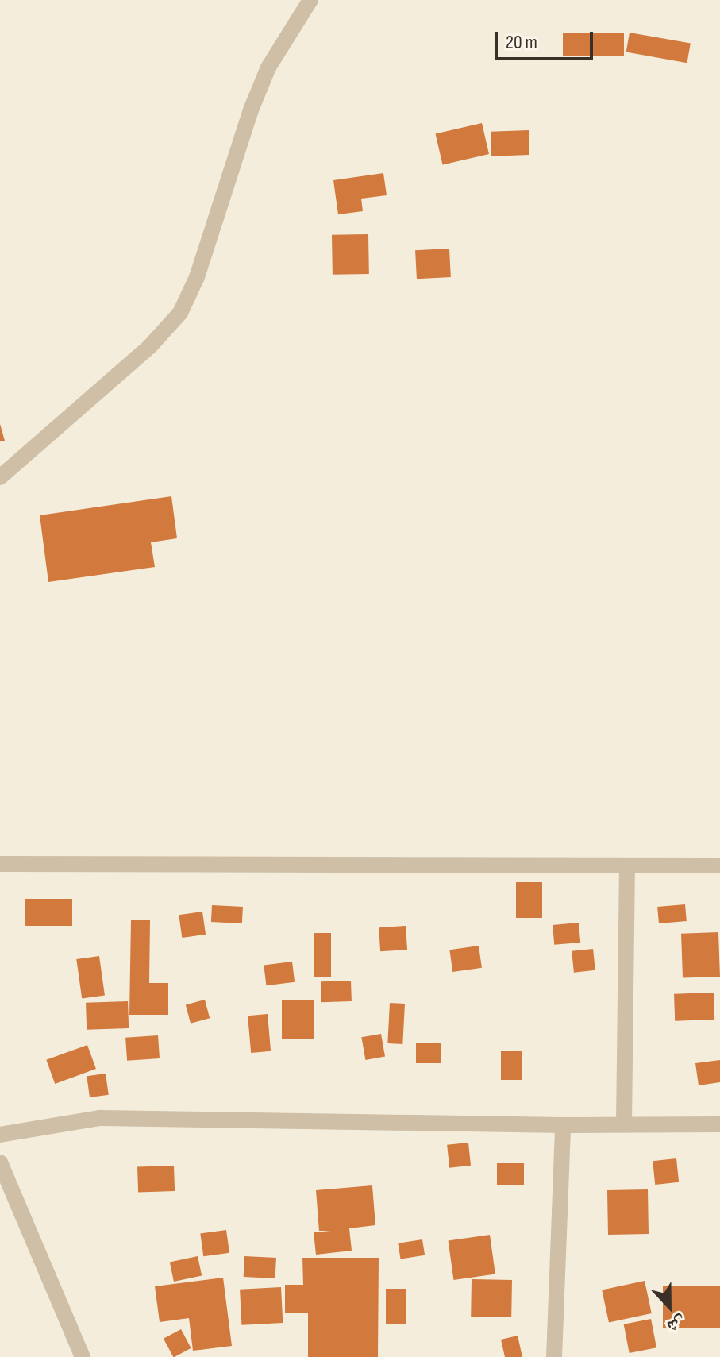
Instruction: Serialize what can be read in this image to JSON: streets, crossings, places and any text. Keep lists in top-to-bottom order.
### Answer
{
  "scale_bar": "20 m",
  "north": "bottom"
}
